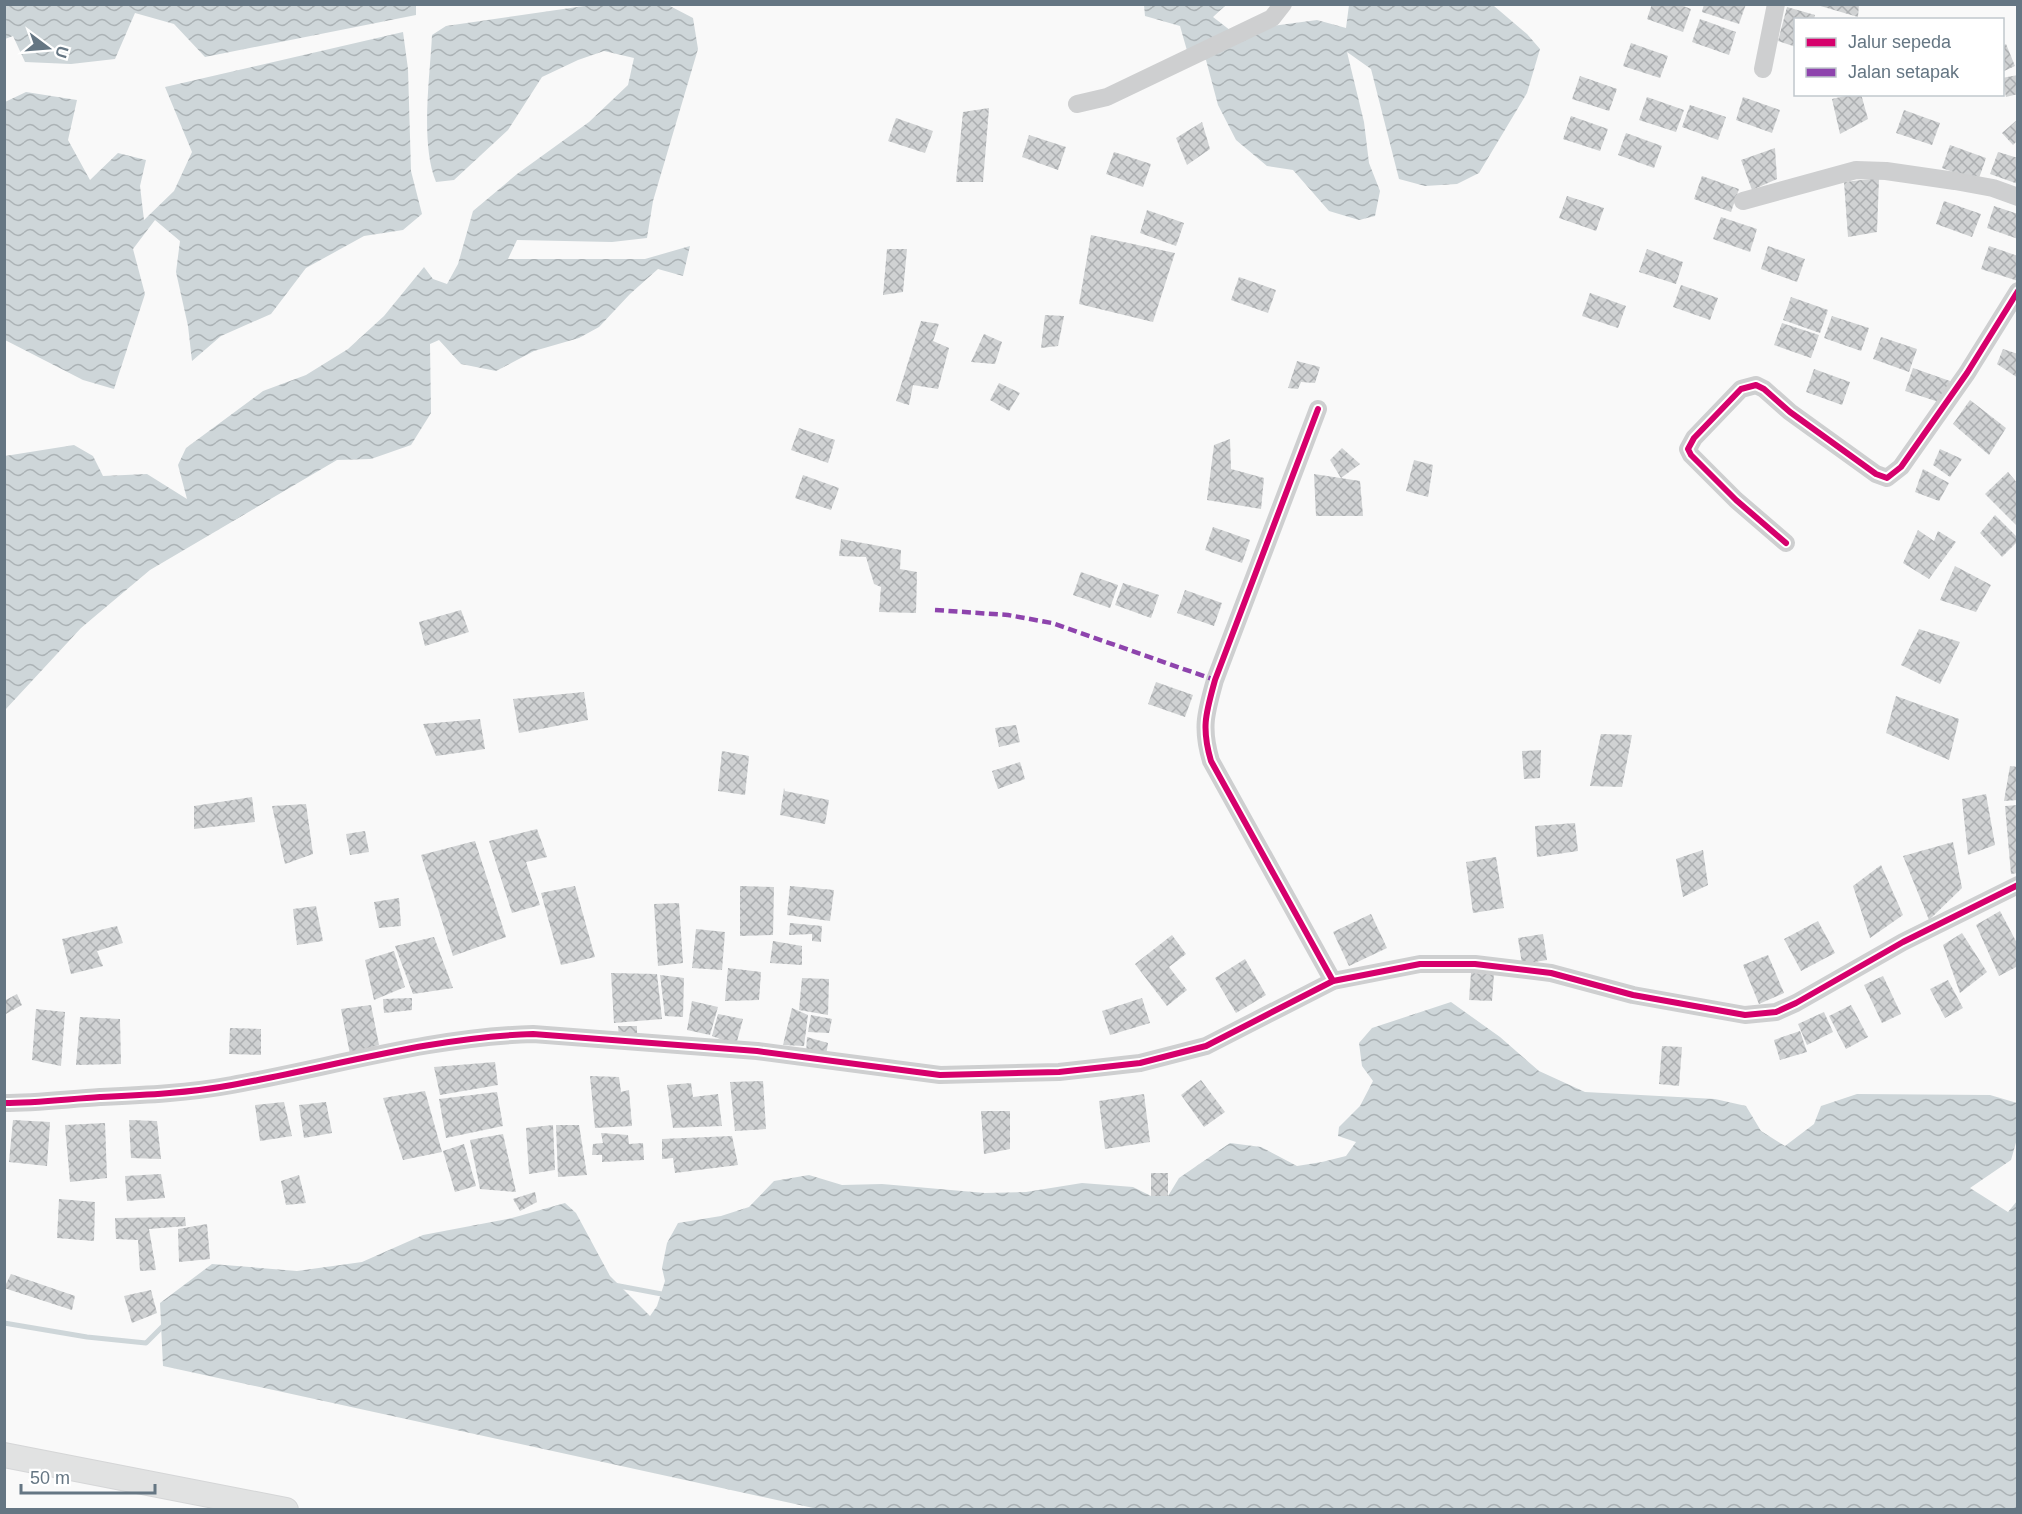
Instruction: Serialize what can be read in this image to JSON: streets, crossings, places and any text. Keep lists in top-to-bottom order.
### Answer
{
  "legend": ["Jalur sepeda", "Jalan setapak"],
  "scale_bar": "50 m",
  "north": "right"
}
